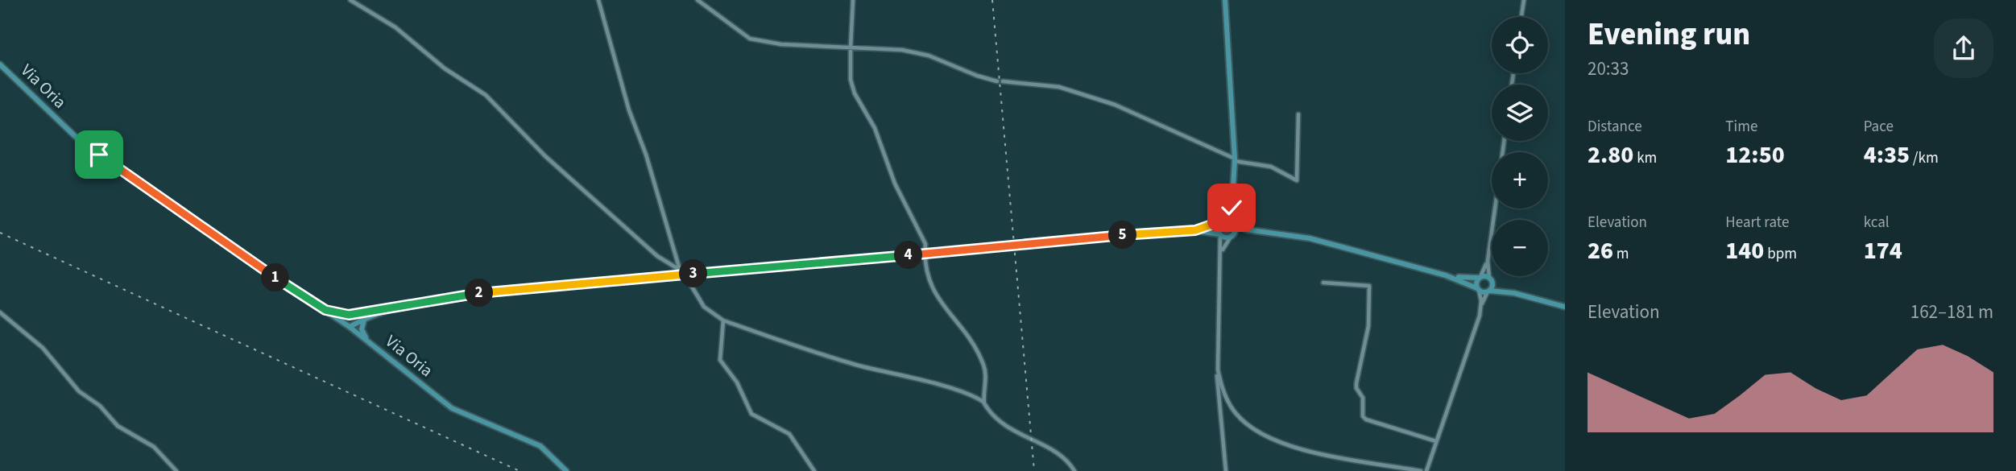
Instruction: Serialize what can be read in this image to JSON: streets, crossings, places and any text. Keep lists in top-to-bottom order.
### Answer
{
  "streets": {
    "main road": ["Via Oria"]
  },
  "page": {
    "heading": ["Evening run", "20:33"],
    "map_buttons": ["+", "−"],
    "stats": [
      ["Distance", "2.80 km"],
      ["Time", "12:50"],
      ["Pace", "4:35 /km"],
      ["Elevation", "26 m"],
      ["Heart rate", "140 bpm"],
      ["kcal", "174"]
    ],
    "pins": [
      "5",
      "4",
      "3",
      "1",
      "2"
    ],
    "chart": ["Elevation", "162–181 m"]
  }
}
